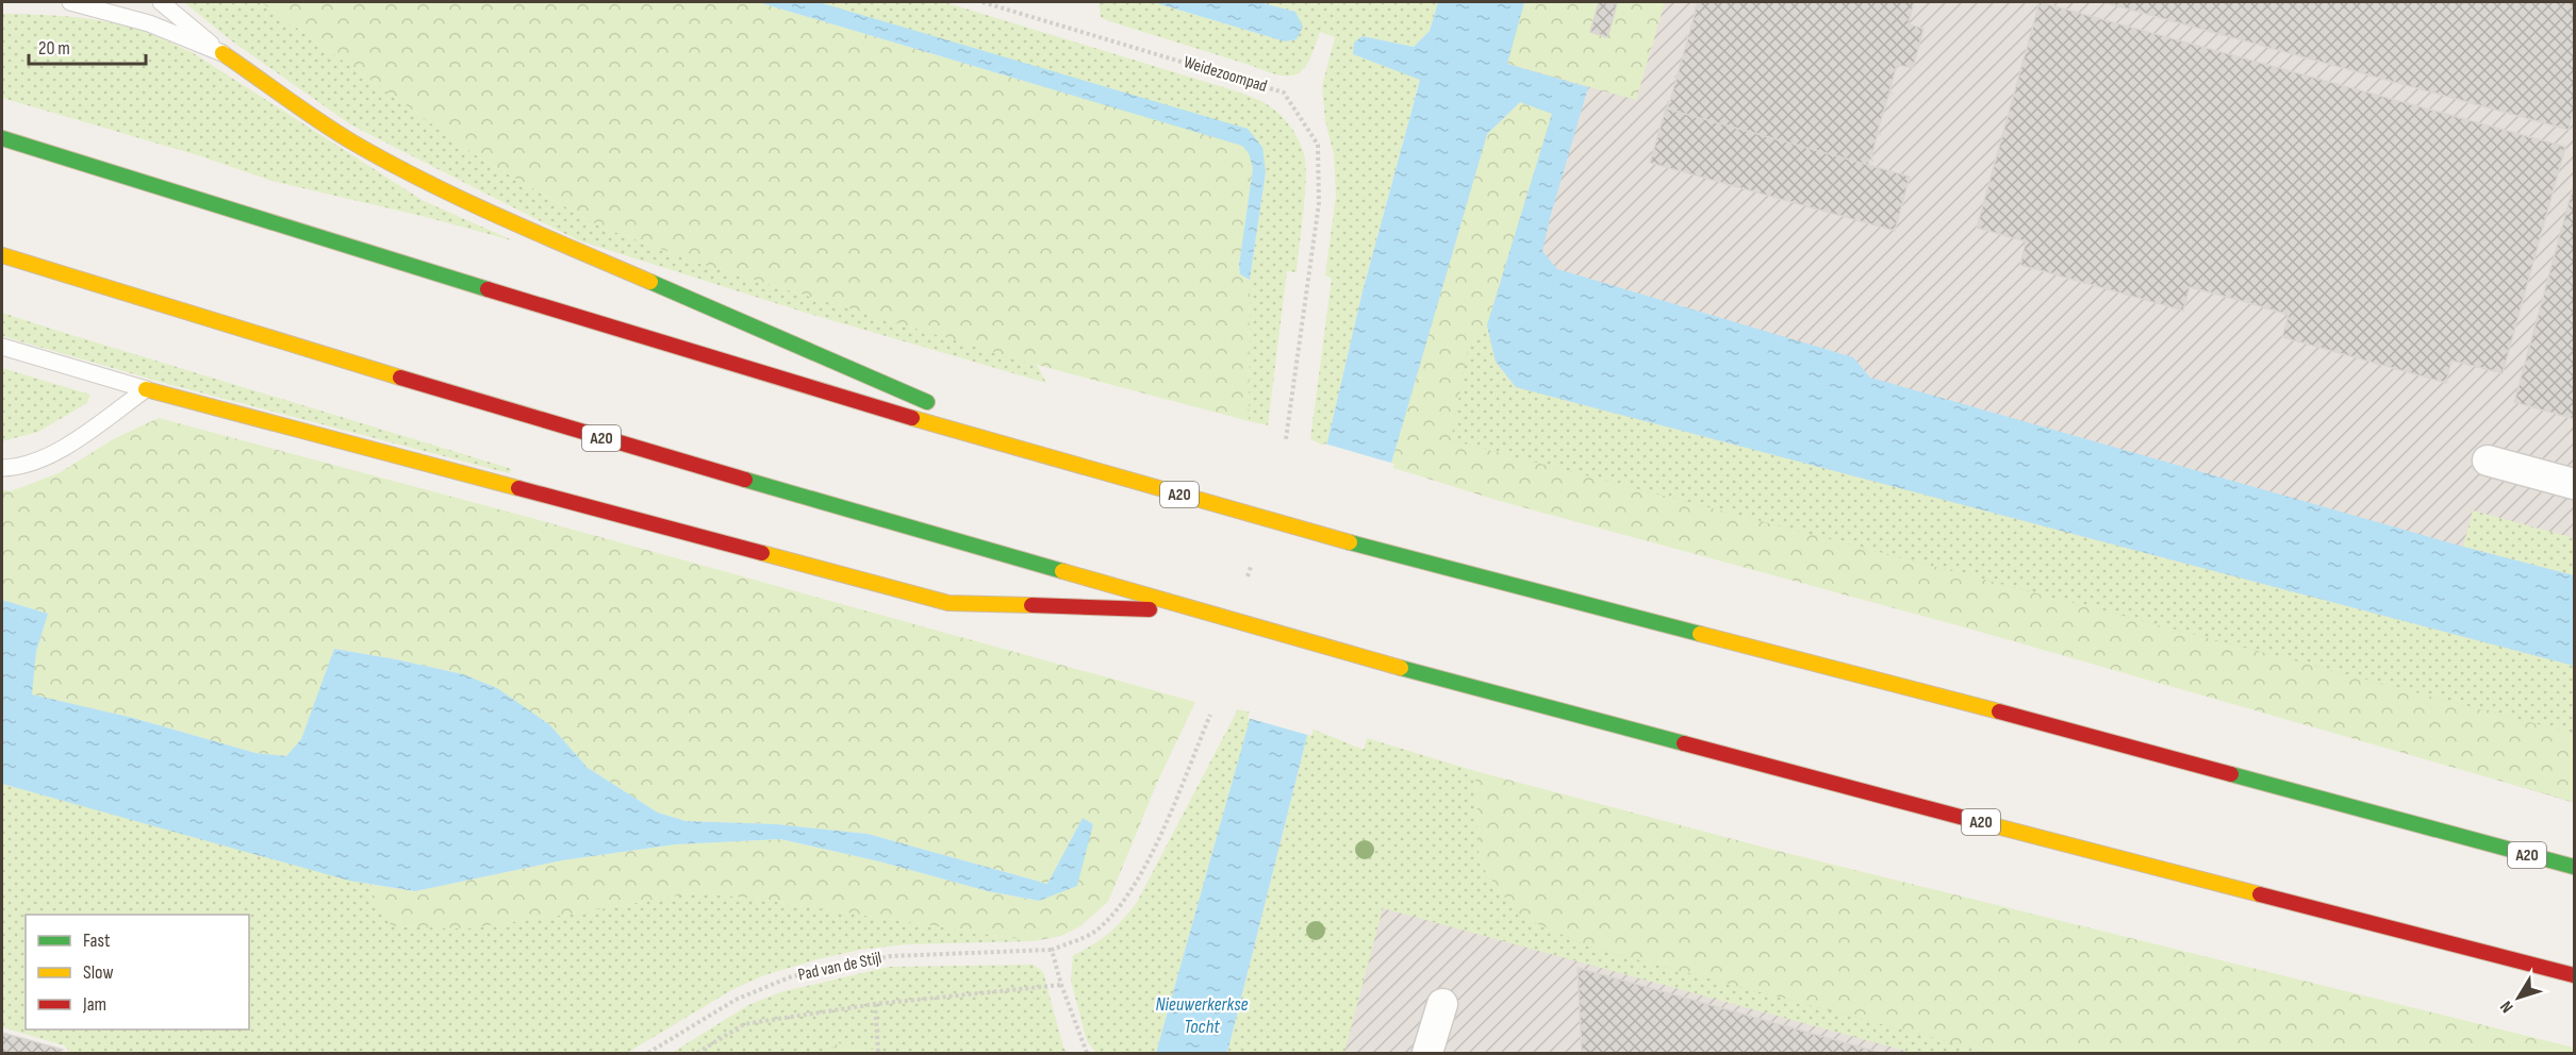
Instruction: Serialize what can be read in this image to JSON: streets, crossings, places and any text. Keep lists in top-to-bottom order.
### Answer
{
  "streets": {
    "highway": ["A20"],
    "path": ["Weidezoompad", "Pad van de Stijl"]
  },
  "water": ["Nieuwerkerkse Tocht"],
  "legend": ["Fast", "Slow", "Jam"],
  "scale_bar": "20 m",
  "north": "bottom left"
}
